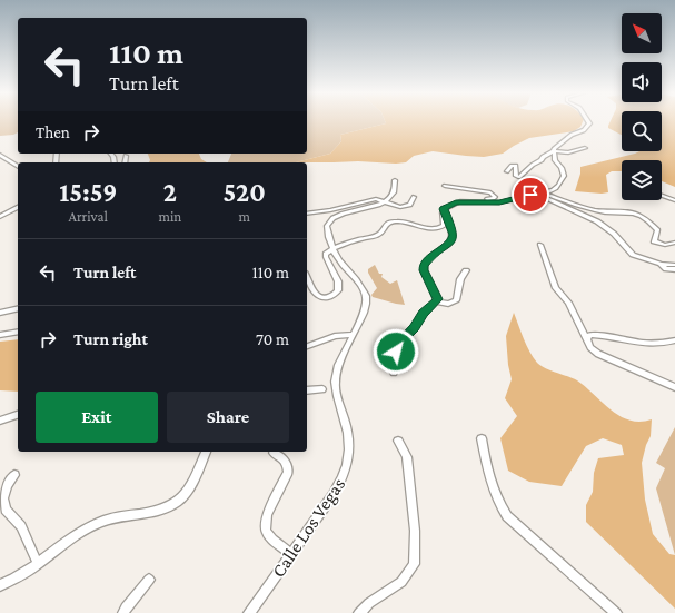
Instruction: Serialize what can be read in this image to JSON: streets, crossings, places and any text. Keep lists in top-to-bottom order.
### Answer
{
  "streets": {
    "street": ["Calle Los Vegas"]
  },
  "north": "top left",
  "page": {
    "turn": ["110 m", "Turn left"],
    "then": "Then",
    "eta": [
      "15:59",
      "Arrival",
      "2",
      "min",
      "520",
      "m"
    ],
    "list": [
      {
        "name": "Turn left",
        "value": "110 m"
      },
      {
        "name": "Turn right",
        "value": "70 m"
      }
    ],
    "buttons": ["Exit", "Share"]
  }
}
